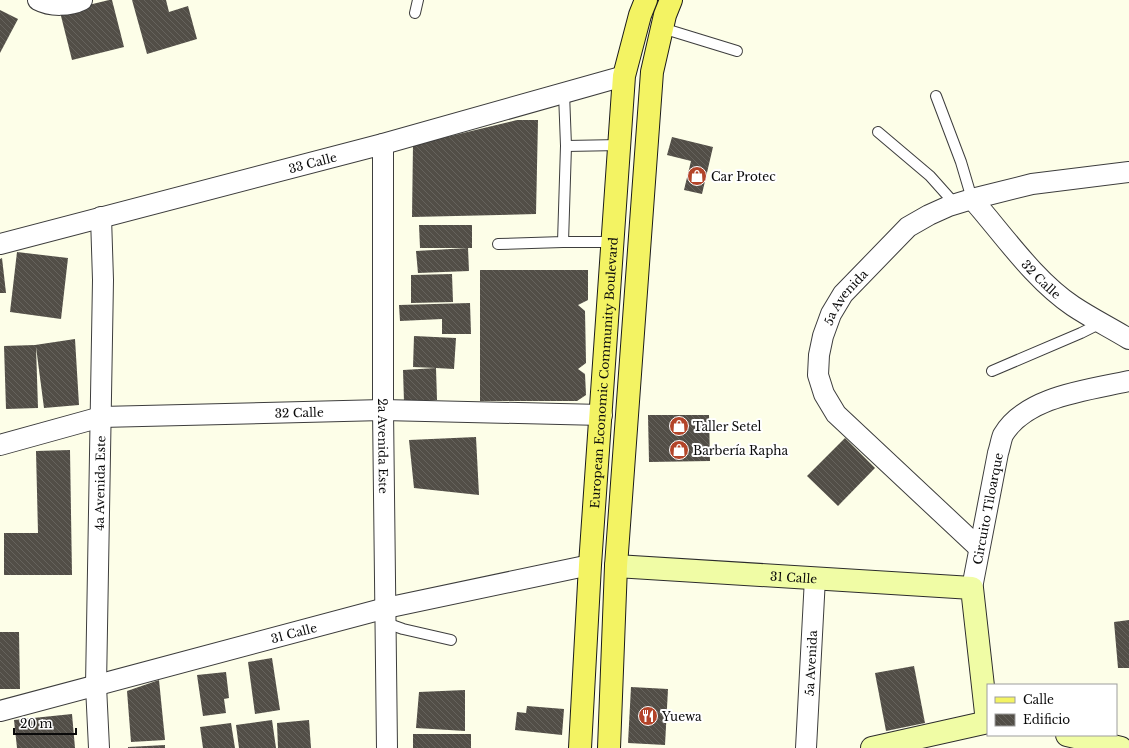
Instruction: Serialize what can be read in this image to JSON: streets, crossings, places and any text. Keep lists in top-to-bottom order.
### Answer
{
  "streets": {
    "main road": ["European Economic Community Boulevard"],
    "street": [
      "33 Calle",
      "32 Calle",
      "5a Avenida",
      "2a Avenida Este",
      "4a Avenida Este",
      "Circuito Tiloarque",
      "31 Calle"
    ]
  },
  "crossings": [
    ["33 Calle", "European Economic Community Boulevard"],
    ["33 Calle", "2a Avenida Este"],
    ["33 Calle", "4a Avenida Este"],
    ["32 Calle", "5a Avenida"],
    ["32 Calle", "European Economic Community Boulevard"],
    ["32 Calle", "2a Avenida Este"],
    ["32 Calle", "4a Avenida Este"],
    ["5a Avenida", "Circuito Tiloarque"],
    ["5a Avenida", "31 Calle"],
    ["European Economic Community Boulevard", "31 Calle"],
    ["2a Avenida Este", "31 Calle"],
    ["4a Avenida Este", "31 Calle"],
    ["Circuito Tiloarque", "31 Calle"]
  ],
  "places": {
    "shop": ["Car Protec", "Taller Setel", "Barbería Rapha"],
    "restaurant": ["Yuewa"]
  },
  "legend": ["Calle", "Edificio"],
  "scale_bar": "20 m"
}
